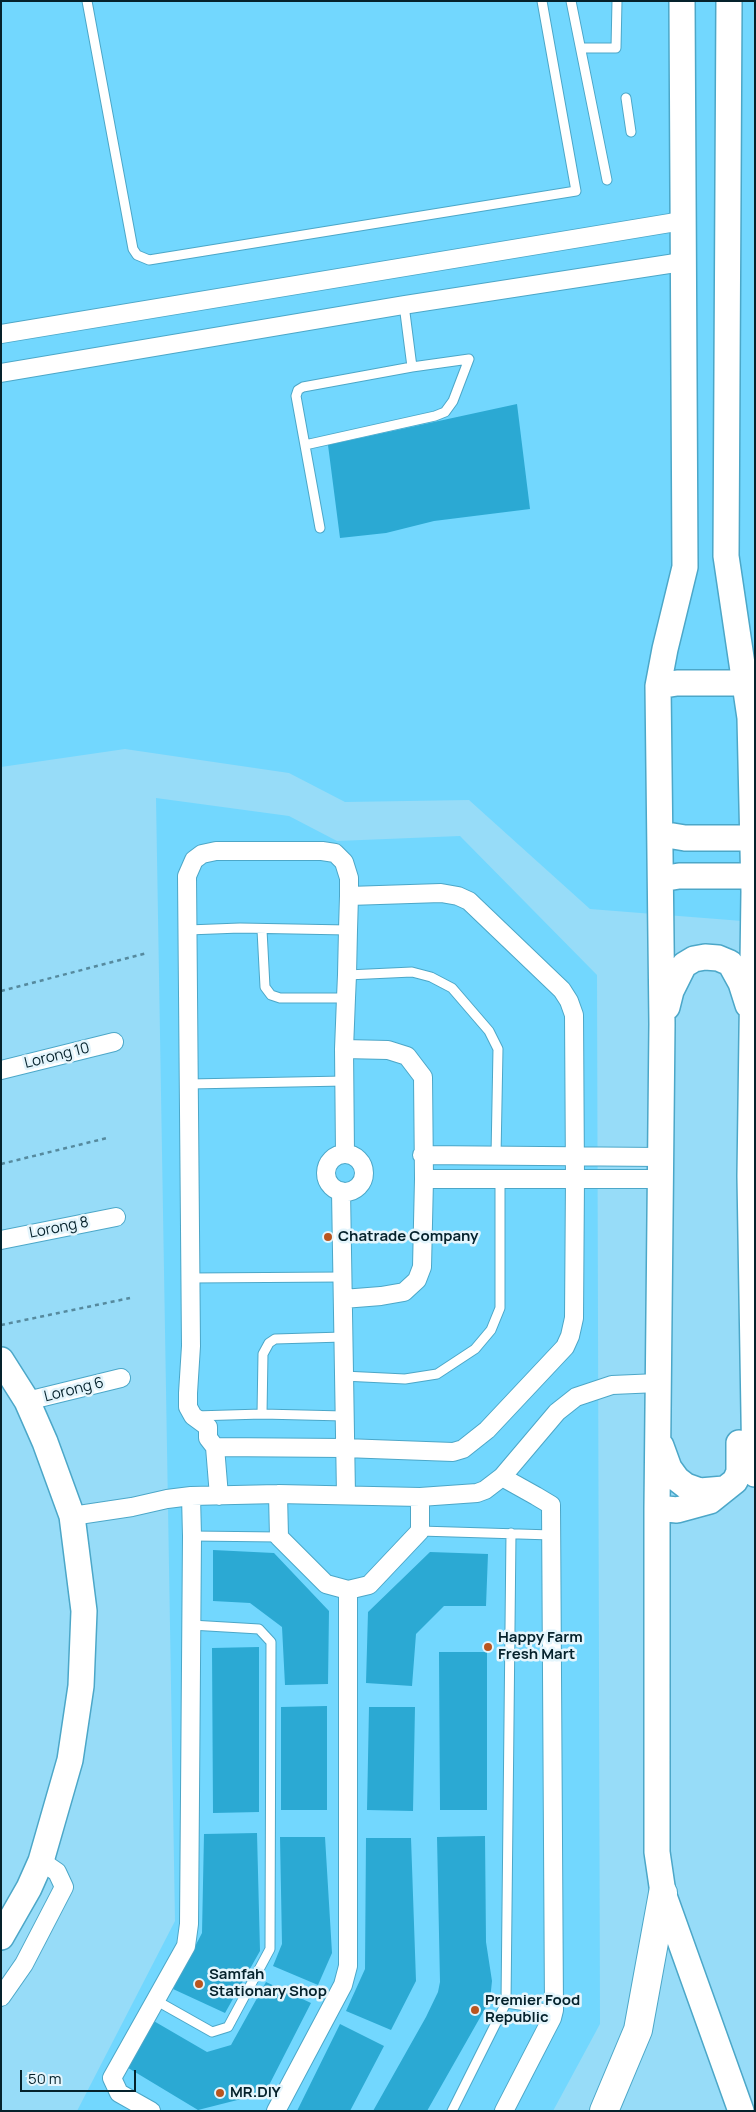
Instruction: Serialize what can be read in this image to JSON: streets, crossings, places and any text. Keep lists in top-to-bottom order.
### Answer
{
  "streets": {
    "street": ["Lorong 10", "Lorong 8", "Lorong 6"]
  },
  "places": [
    "Chatrade Company",
    "Happy Farm Fresh Mart",
    "Samfah Stationary Shop",
    "Premier Food Republic",
    "MR.DIY"
  ],
  "scale_bar": "50 m"
}
